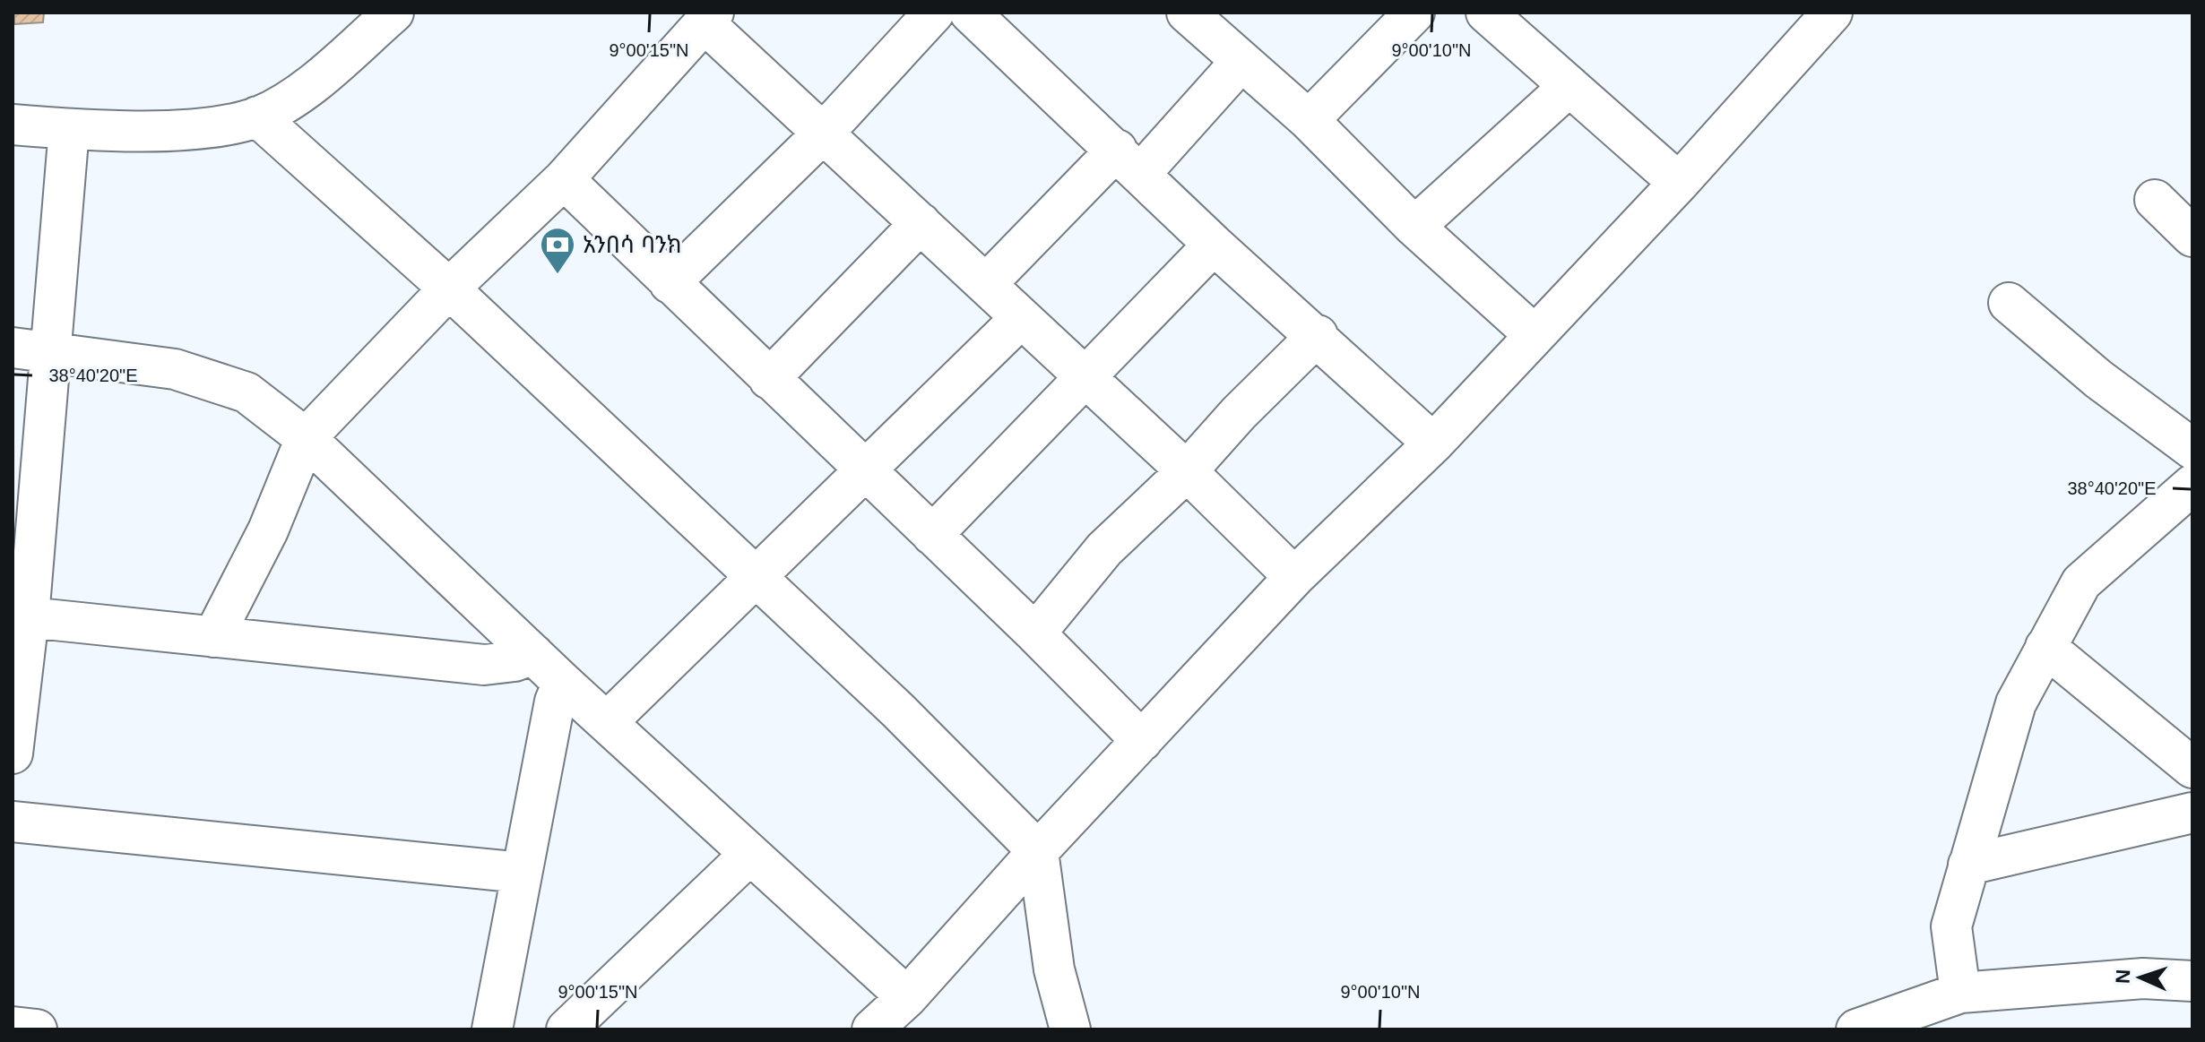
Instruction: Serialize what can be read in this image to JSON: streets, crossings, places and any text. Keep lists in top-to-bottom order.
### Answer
{
  "places": {
    "bank": ["አንበሳ ባንክ"]
  },
  "north": "left",
  "coordinates": ["9°00'15\"N", "9°00'10\"N", "38°40'20\"E"]
}
